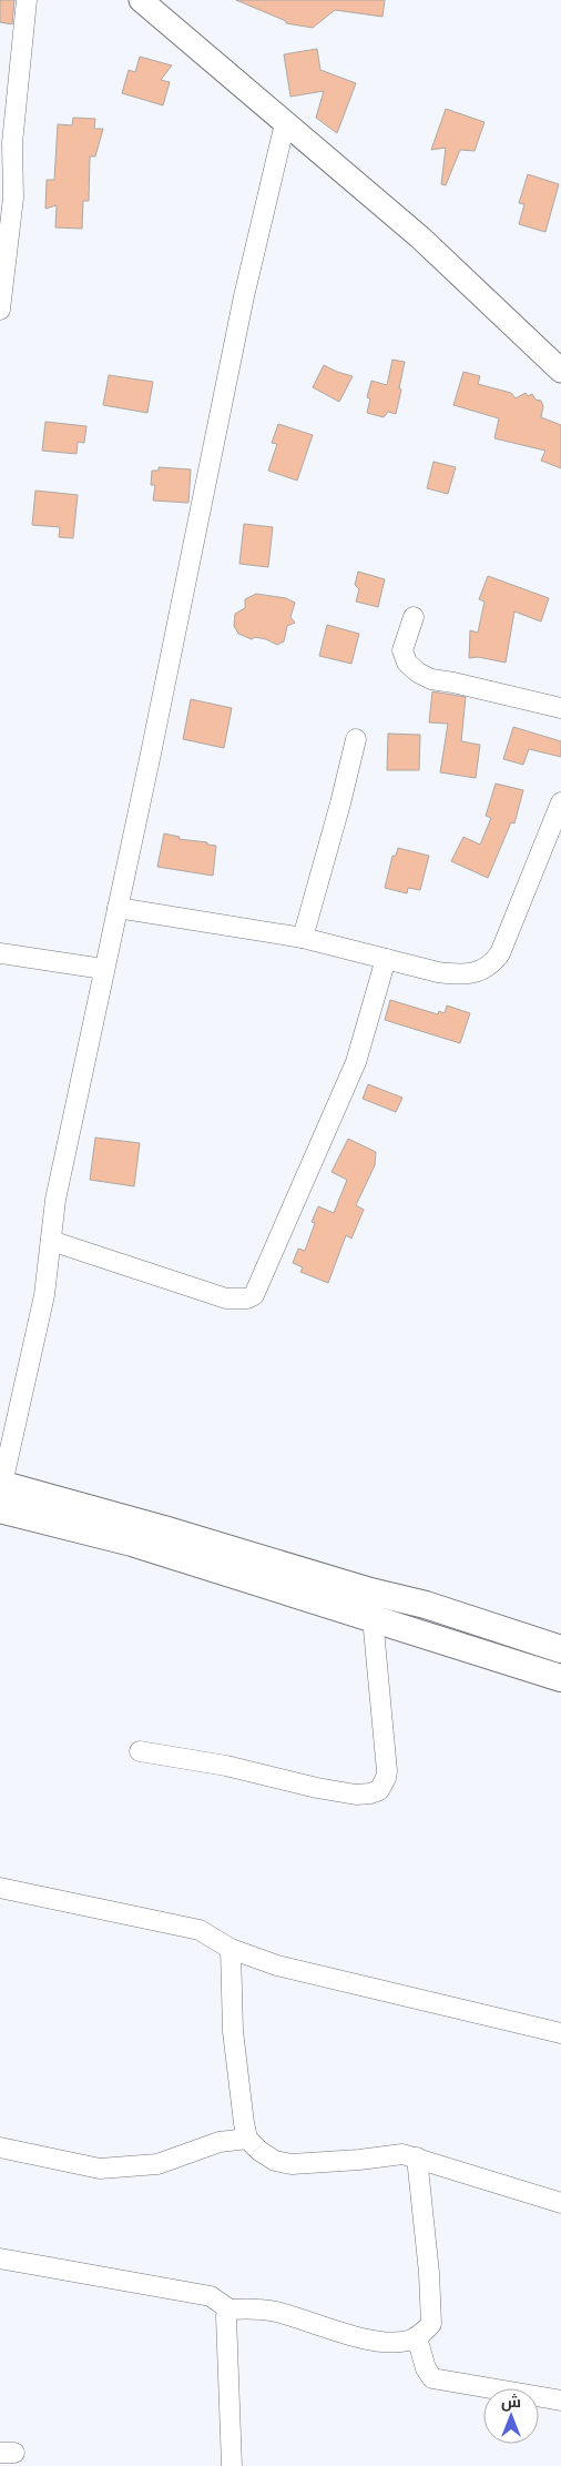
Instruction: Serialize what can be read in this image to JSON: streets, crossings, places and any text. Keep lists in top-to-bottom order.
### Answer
{
  "north": "top"
}
